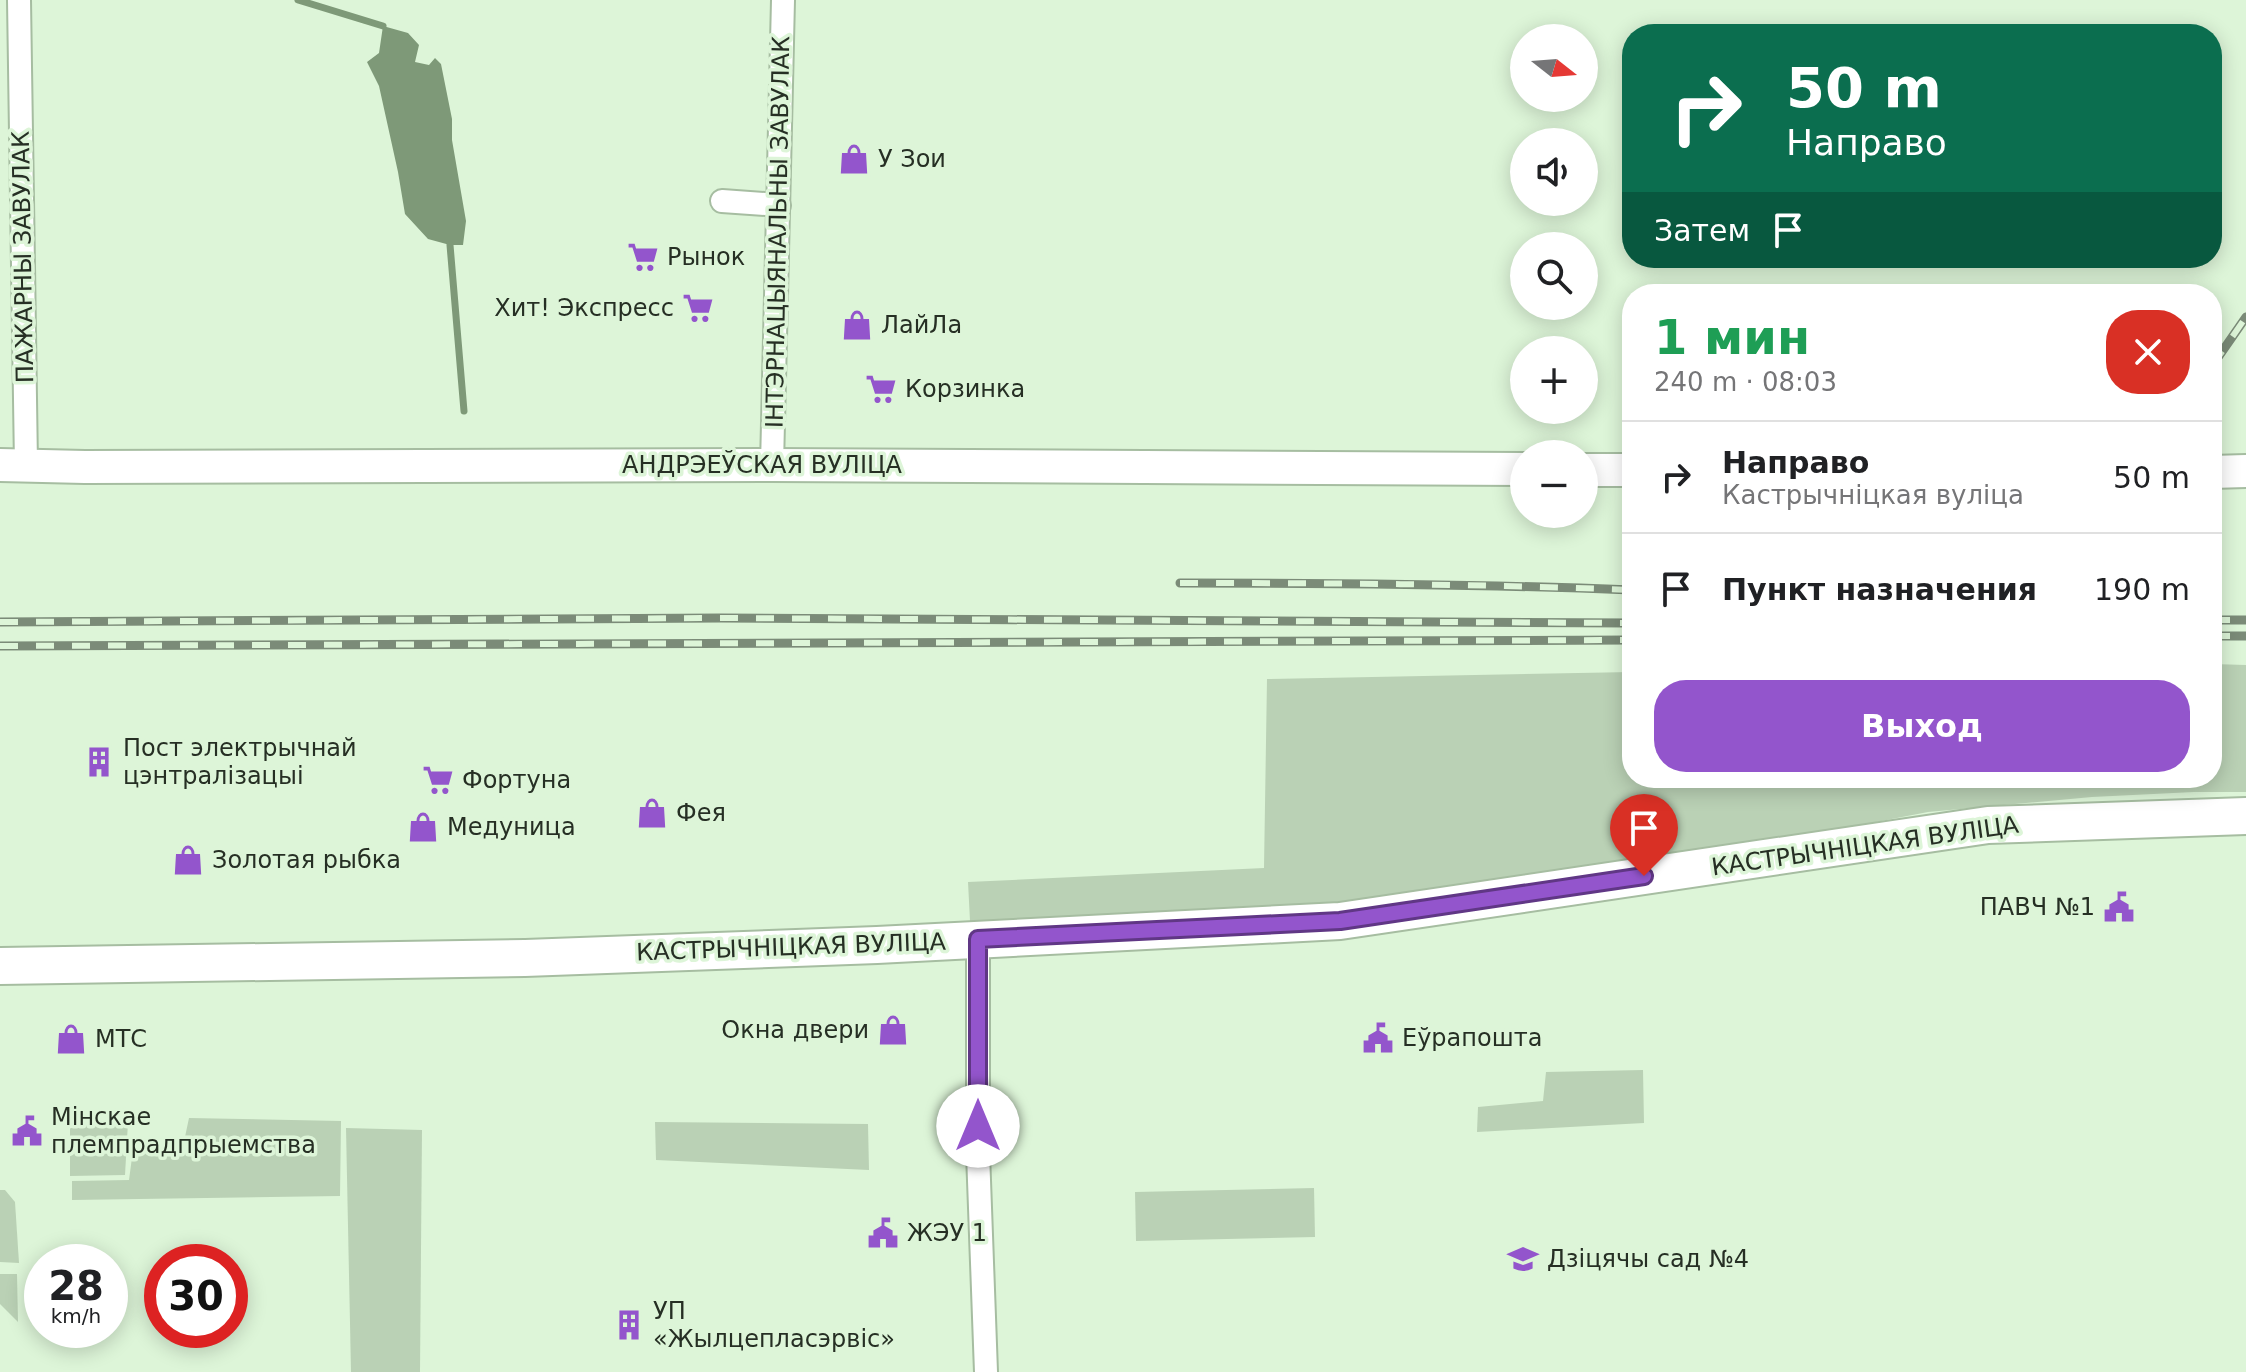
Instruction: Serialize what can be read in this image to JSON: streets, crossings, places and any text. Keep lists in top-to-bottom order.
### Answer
{
  "streets": {
    "main road": ["АНДРЭЕЎСКАЯ ВУЛІЦА", "КАСТРЫЧНІЦКАЯ ВУЛІЦА"],
    "street": ["ІНТЭРНАЦЫЯНАЛЬНЫ ЗАВУЛАК", "ПАЖАРНЫ ЗАВУЛАК"]
  },
  "crossings": [
    ["ІНТЭРНАЦЫЯНАЛЬНЫ ЗАВУЛАК", "АНДРЭЕЎСКАЯ ВУЛІЦА"],
    ["ПАЖАРНЫ ЗАВУЛАК", "АНДРЭЕЎСКАЯ ВУЛІЦА"]
  ],
  "places": {
    "shop": [
      "У Зои",
      "ЛайЛа",
      "Фея",
      "Медуница",
      "Золотая рыбка",
      "Окна двери",
      "МТС"
    ],
    "supermarket": [
      "Рынок",
      "Хит! Экспресс",
      "Корзинка",
      "Фортуна"
    ],
    "building": ["Пост электрычнай цэнтралізацыі", "УП «Жылцепласэрвіс»"],
    "public building": [
      "ПАВЧ №1",
      "Еўрапошта",
      "Мінскае племпрадпрыемства",
      "ЖЭУ 1"
    ],
    "school or university": ["Дзіцячы сад №4"]
  },
  "north": "right",
  "page": {
    "map_buttons": ["+", "−"],
    "turn": ["50 m", "Направо"],
    "then": "Затем",
    "heading": ["1 мин", "240 m · 08:03"],
    "list": [
      {
        "name": "Направо",
        "note": "Кастрычніцкая вуліца",
        "value": "50 m"
      },
      {
        "name": "Пункт назначения",
        "value": "190 m"
      }
    ],
    "buttons": "Выход",
    "speed": "28 km/h",
    "limit": "30"
  }
}
